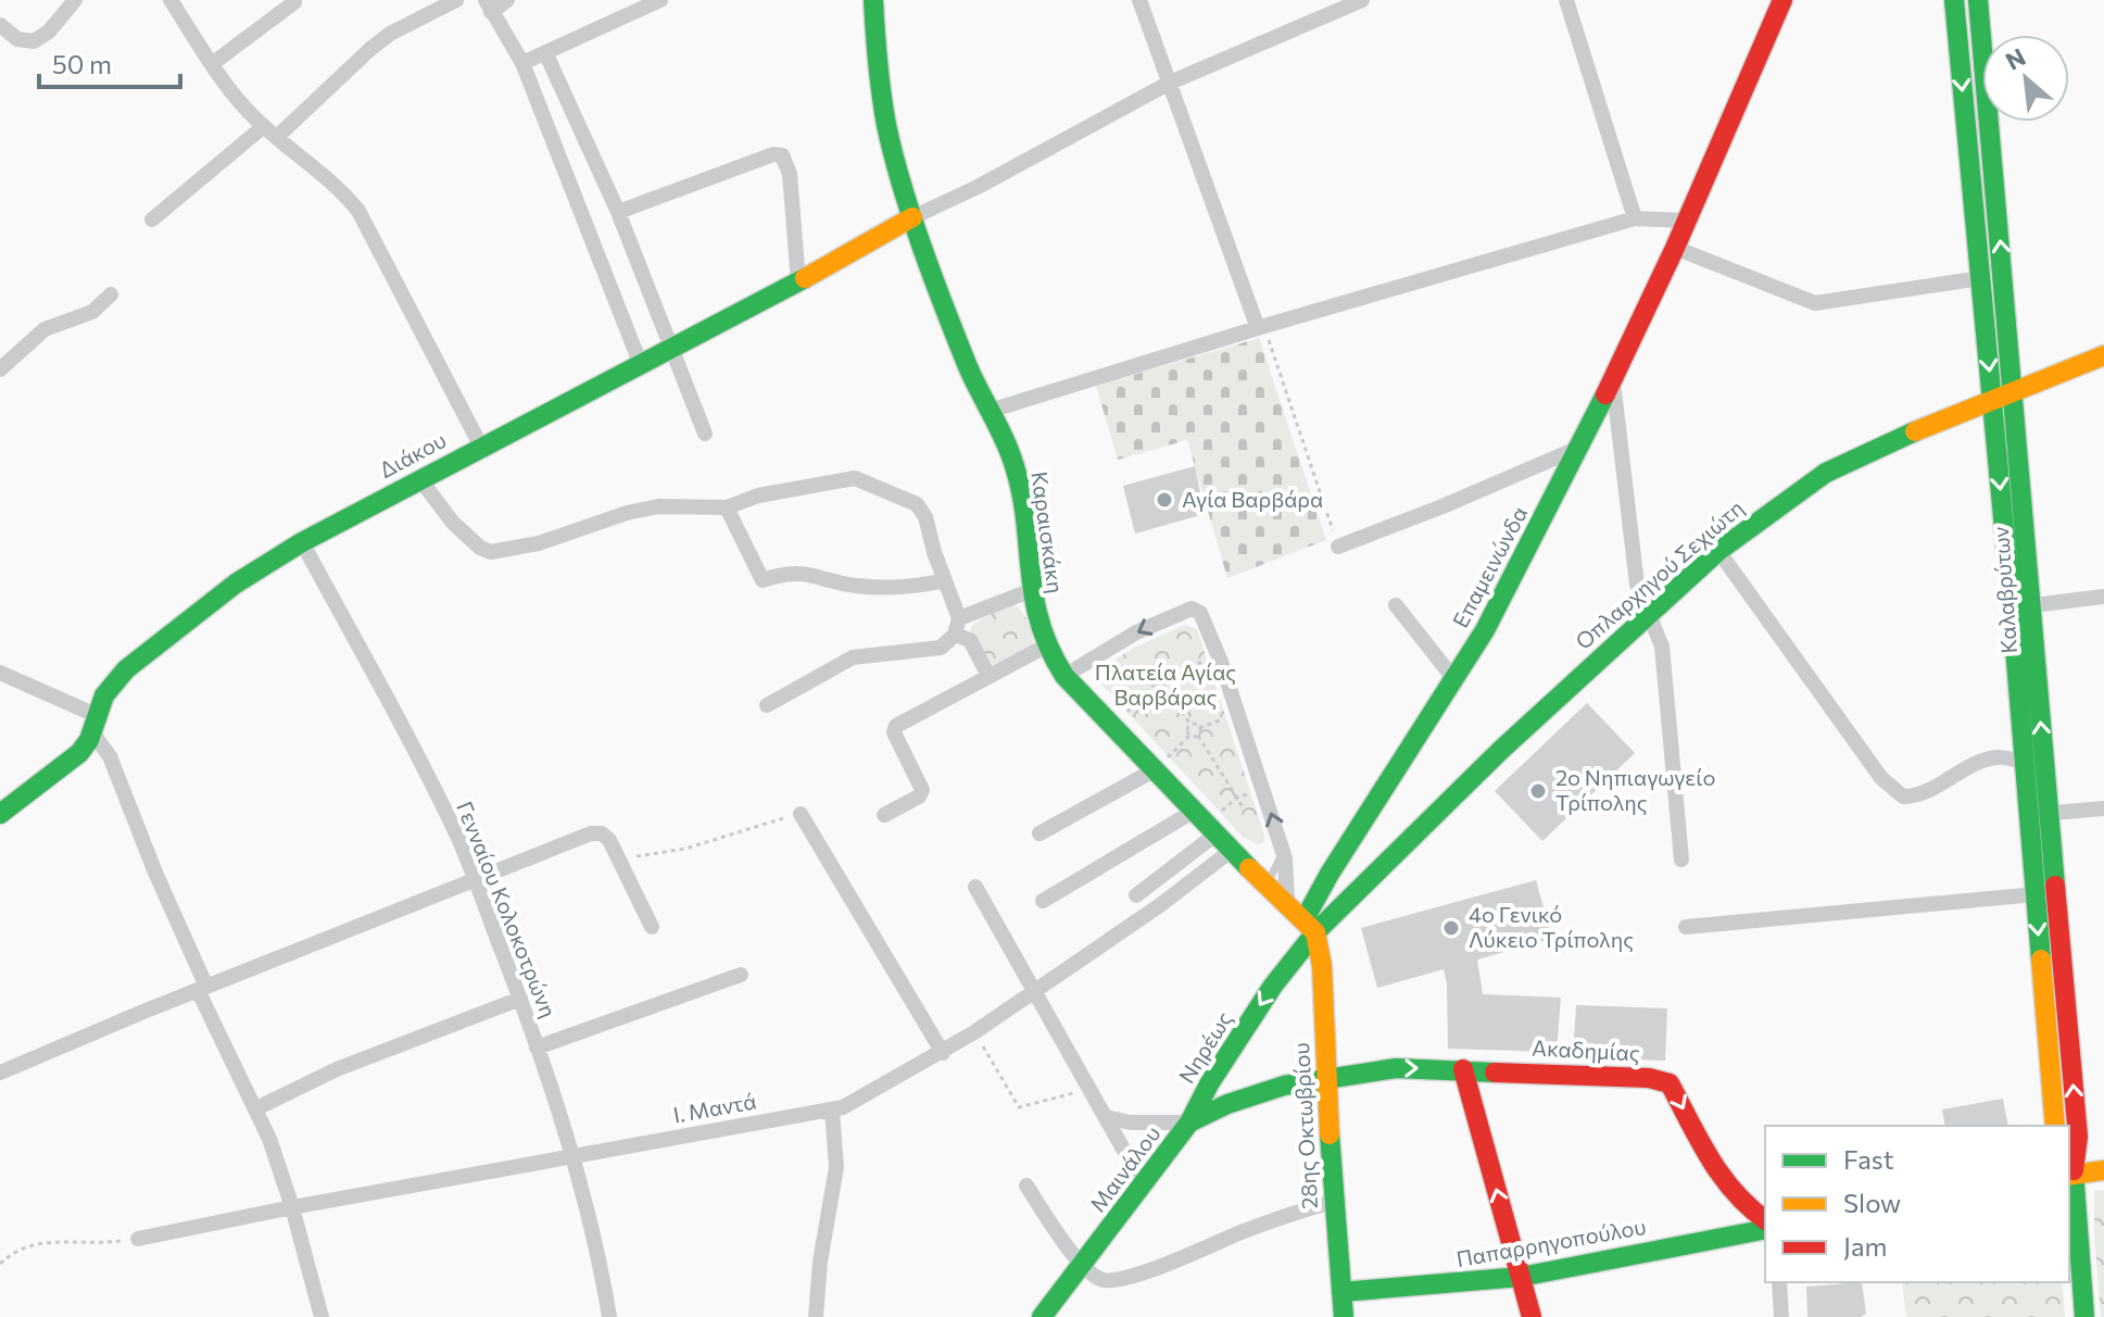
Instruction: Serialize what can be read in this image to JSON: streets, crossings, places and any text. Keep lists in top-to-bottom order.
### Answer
{
  "streets": {
    "street": [
      "Διάκου",
      "Καραισκάκη",
      "Επαμεινώνδα",
      "Οπλαρχηγού Σεχιώτη",
      "Καλαβρύτων",
      "Γενναίου Κολοκοτρώνη",
      "Νηρέως",
      "Ακαδημίας",
      "Ι. Μαντά",
      "28ης Οκτωβρίου",
      "Μαινάλου",
      "Παπαρρηγοπούλου"
    ]
  },
  "crossings": [
    ["Διάκου", "Καραισκάκη"],
    ["Διάκου", "Γενναίου Κολοκοτρώνη"],
    ["Καραισκάκη", "Επαμεινώνδα"],
    ["Καραισκάκη", "Οπλαρχηγού Σεχιώτη"],
    ["Καραισκάκη", "Νηρέως"],
    ["Καραισκάκη", "Ι. Μαντά"],
    ["Καραισκάκη", "28ης Οκτωβρίου"],
    ["Επαμεινώνδα", "Οπλαρχηγού Σεχιώτη"],
    ["Επαμεινώνδα", "Νηρέως"],
    ["Επαμεινώνδα", "28ης Οκτωβρίου"],
    ["Οπλαρχηγού Σεχιώτη", "Καλαβρύτων"],
    ["Οπλαρχηγού Σεχιώτη", "Νηρέως"],
    ["Οπλαρχηγού Σεχιώτη", "28ης Οκτωβρίου"],
    ["Γενναίου Κολοκοτρώνη", "Ι. Μαντά"],
    ["Νηρέως", "28ης Οκτωβρίου"],
    ["Νηρέως", "Μαινάλου"],
    ["Ακαδημίας", "28ης Οκτωβρίου"],
    ["Ακαδημίας", "Μαινάλου"],
    ["28ης Οκτωβρίου", "Μαινάλου"],
    ["28ης Οκτωβρίου", "Παπαρρηγοπούλου"]
  ],
  "one_way": ["Νηρέως", "Ακαδημίας"],
  "parks": ["Πλατεία Αγίας Βαρβάρας"],
  "places": ["Αγία Βαρβάρα", "2ο Νηπιαγωγείο Τρίπολης", "4ο Γενικό Λύκειο Τρίπολης"],
  "legend": ["Fast", "Slow", "Jam"],
  "scale_bar": "50 m",
  "north": "top left"
}
